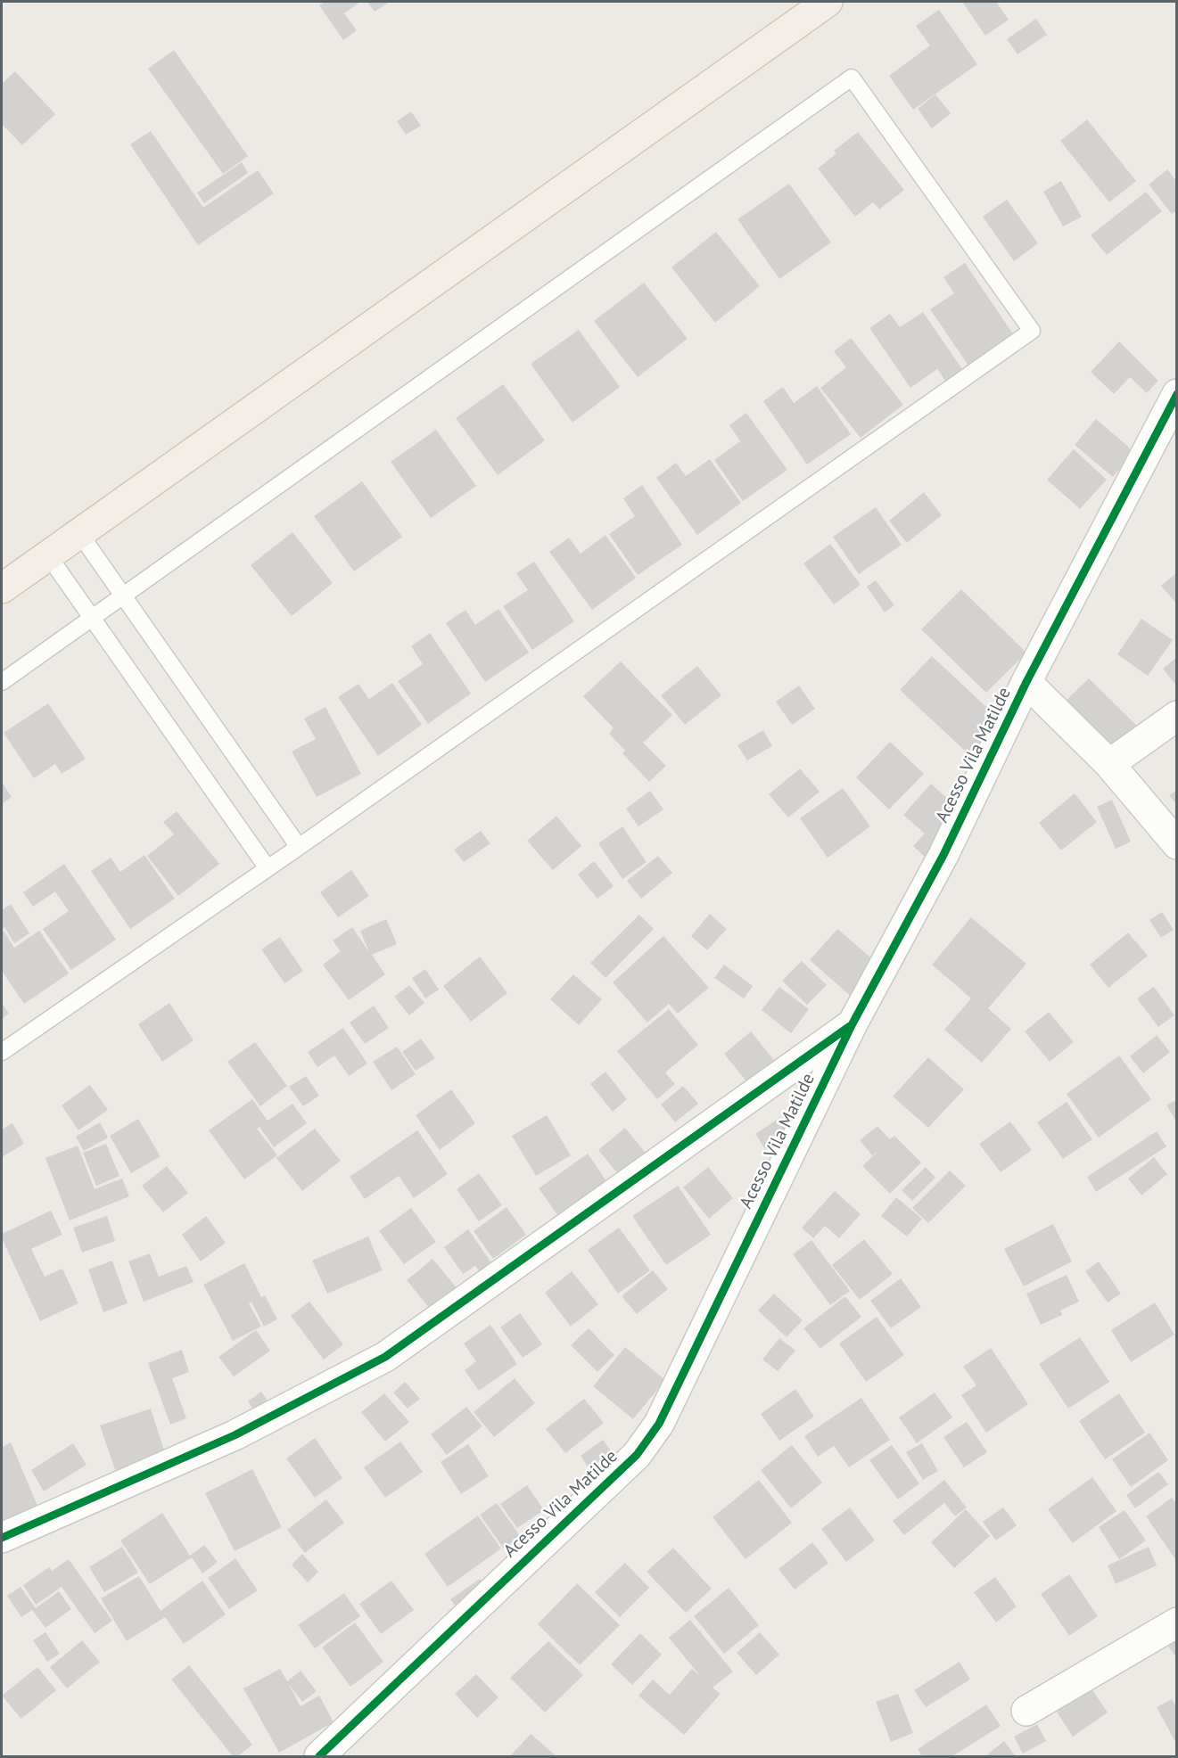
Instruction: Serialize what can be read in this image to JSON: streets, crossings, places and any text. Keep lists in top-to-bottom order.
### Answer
{
  "streets": {
    "street": ["Acesso Vila Matilde"]
  }
}
